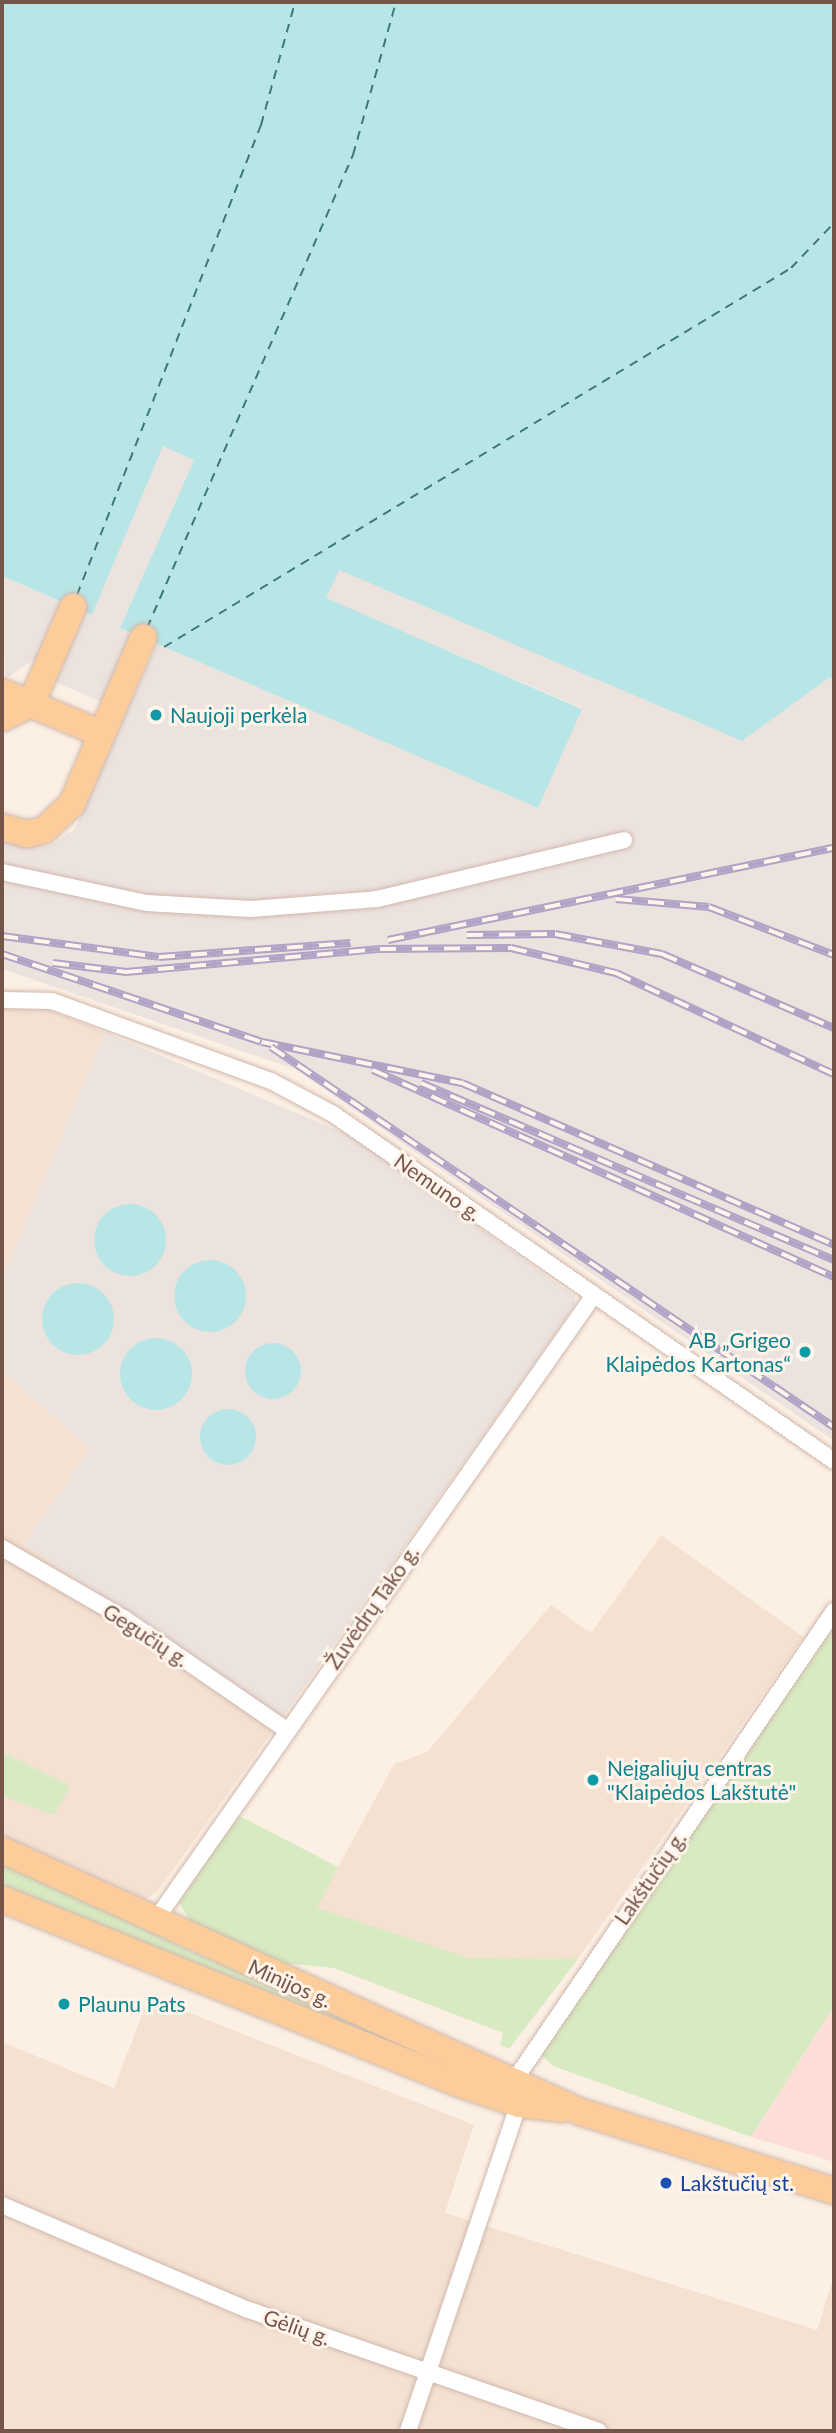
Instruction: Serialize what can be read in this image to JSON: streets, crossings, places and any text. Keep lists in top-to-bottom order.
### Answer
{
  "streets": {
    "main road": ["Minijos g."],
    "street": [
      "Nemuno g.",
      "Žuvėdrų Tako g.",
      "Gegučių g.",
      "Lakštučių g.",
      "Gėlių g."
    ]
  },
  "crossings": [
    ["Nemuno g.", "Žuvėdrų Tako g."],
    ["Žuvėdrų Tako g.", "Gegučių g."],
    ["Žuvėdrų Tako g.", "Minijos g."],
    ["Lakštučių g.", "Minijos g."]
  ],
  "places": [
    "Naujoji perkėla",
    "AB „Grigeo Klaipėdos Kartonas“",
    "Neįgaliųjų centras \"Klaipėdos Lakštutė\"",
    "Plaunu Pats",
    "Lakštučių st."
  ]
}
